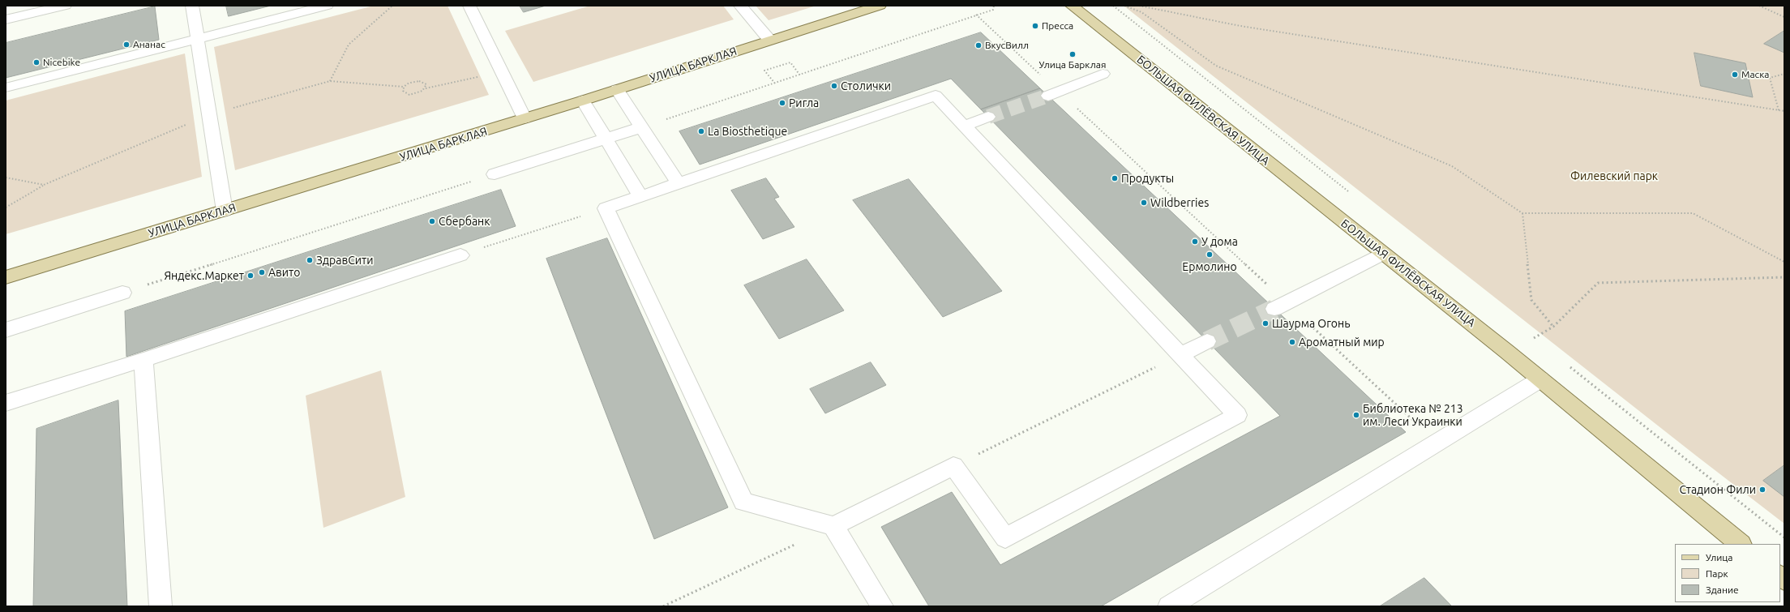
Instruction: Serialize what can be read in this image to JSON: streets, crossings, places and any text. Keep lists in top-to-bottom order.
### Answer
{
  "streets": {
    "main road": ["УЛИЦА БАРКЛАЯ", "БОЛЬШАЯ ФИЛЁВСКАЯ УЛИЦА"]
  },
  "parks": ["Филевский парк"],
  "places": [
    "Пресса",
    "Ананас",
    "ВкусВилл",
    "Улица Барклая",
    "Nicebike",
    "Маска",
    "Столички",
    "Ригла",
    "La Biosthetique",
    "Продукты",
    "Wildberries",
    "Сбербанк",
    "У дома",
    "Ермолино",
    "ЗдравСити",
    "Авито",
    "Яндекс.Маркет",
    "Шаурма Огонь",
    "Ароматный мир",
    "Библиотека № 213 им. Леси Украинки",
    "Стадион Фили"
  ],
  "legend": ["Улица", "Парк", "Здание"]
}
